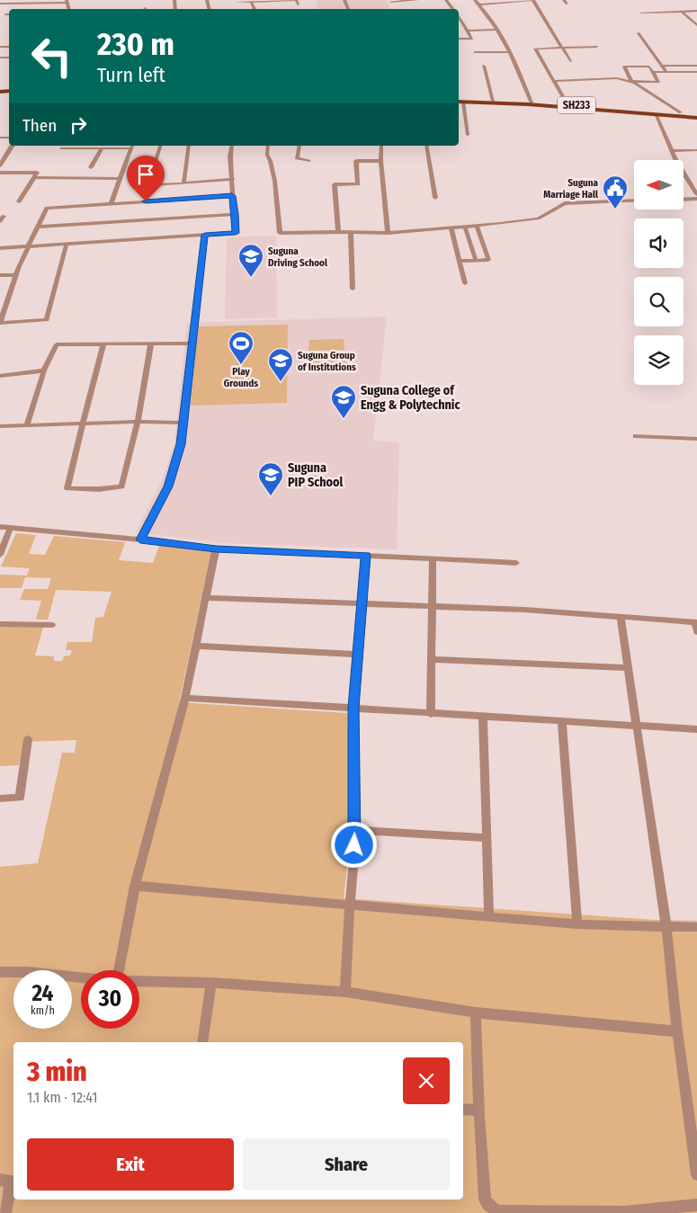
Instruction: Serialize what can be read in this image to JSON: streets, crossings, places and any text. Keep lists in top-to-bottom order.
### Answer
{
  "streets": {
    "main road": ["SH233"]
  },
  "places": {
    "public building": ["Suguna Marriage Hall"],
    "school or university": [
      "Suguna Driving School",
      "Suguna Group of Institutions",
      "Suguna College of Engg & Polytechnic",
      "Suguna PIP School"
    ],
    "sports": ["Play Grounds"]
  },
  "north": "left",
  "page": {
    "turn": ["230 m", "Turn left"],
    "then": "Then",
    "speed": "24 km/h",
    "limit": "30",
    "heading": ["3 min", "1.1 km · 12:41"],
    "buttons": ["Exit", "Share"]
  }
}
